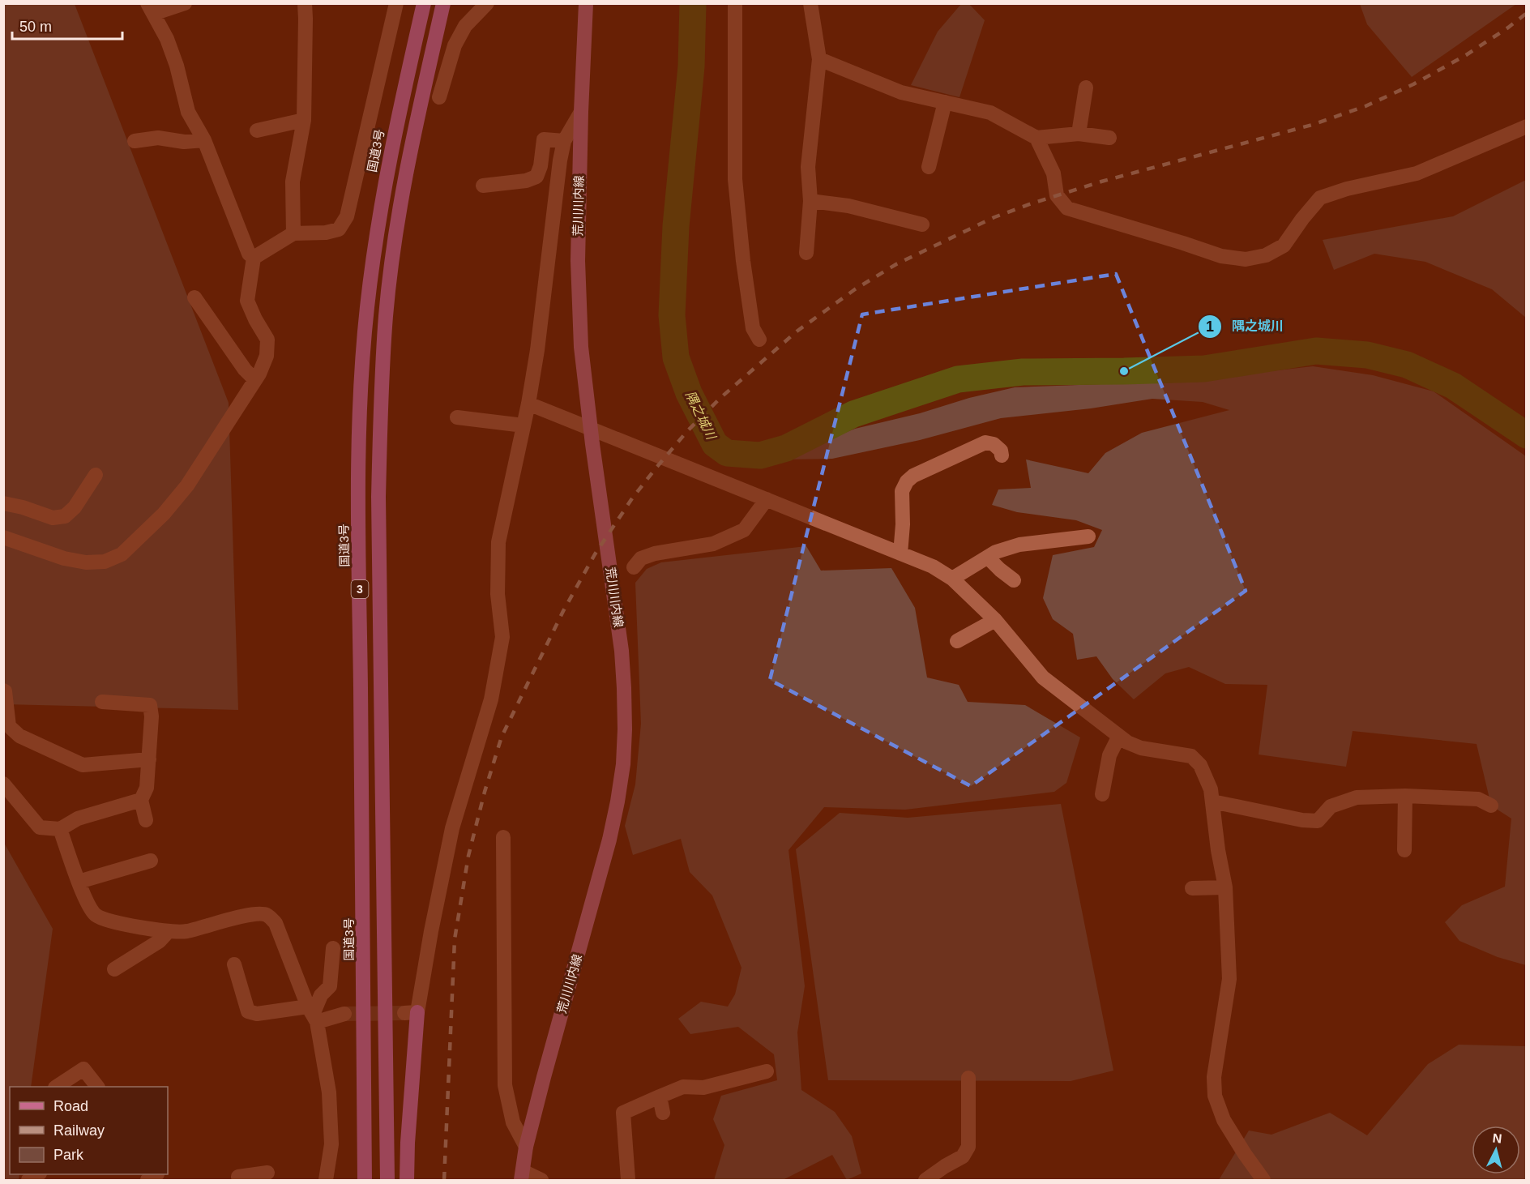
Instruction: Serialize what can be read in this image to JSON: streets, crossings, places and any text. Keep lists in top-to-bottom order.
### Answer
{
  "streets": {
    "highway": ["国道3号", "3"],
    "main road": ["荒川川内線"]
  },
  "water": ["隅之城川"],
  "places": ["隅之城川"],
  "legend": ["Road", "Railway", "Park"],
  "scale_bar": "50 m",
  "north": "top"
}
